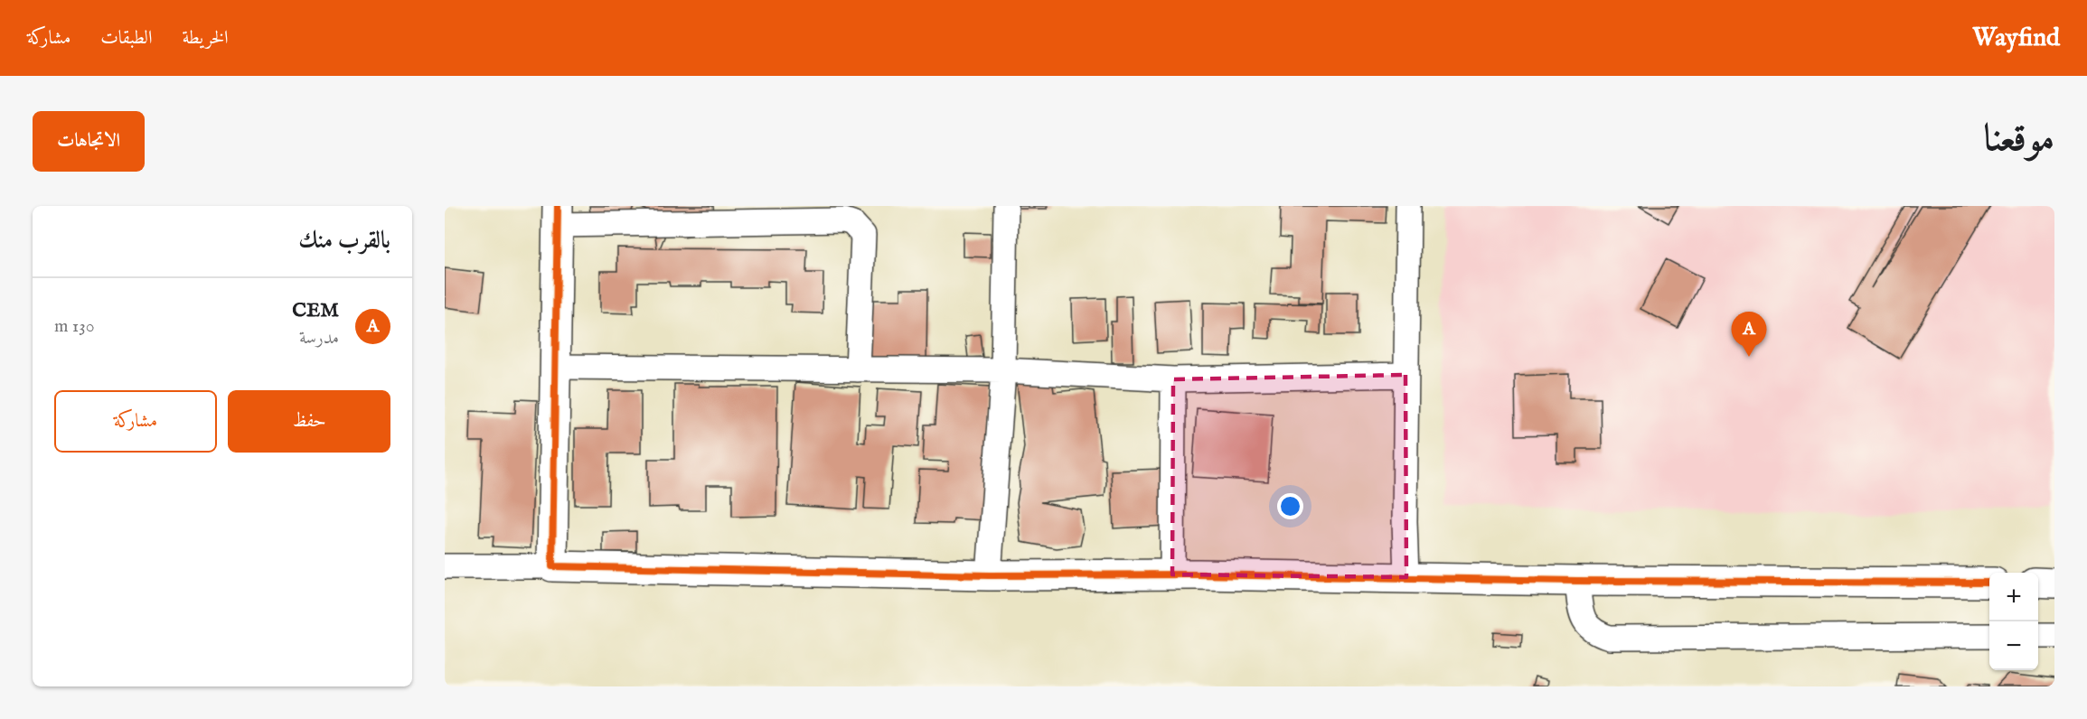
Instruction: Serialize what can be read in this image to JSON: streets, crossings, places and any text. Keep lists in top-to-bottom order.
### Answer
{
  "page": {
    "header": "Wayfind",
    "nav": ["الخريطة", "الطبقات", "مشاركة"],
    "title": "موقعنا",
    "buttons": [
      "الاتجاهات",
      ["حفظ", "مشاركة"]
    ],
    "heading": "بالقرب منك",
    "list": [
      {
        "mark": "A",
        "name": "CEM",
        "note": "مدرسة",
        "value": "130 m"
      }
    ],
    "pins": "A",
    "map_buttons": ["+", "−"]
  }
}
